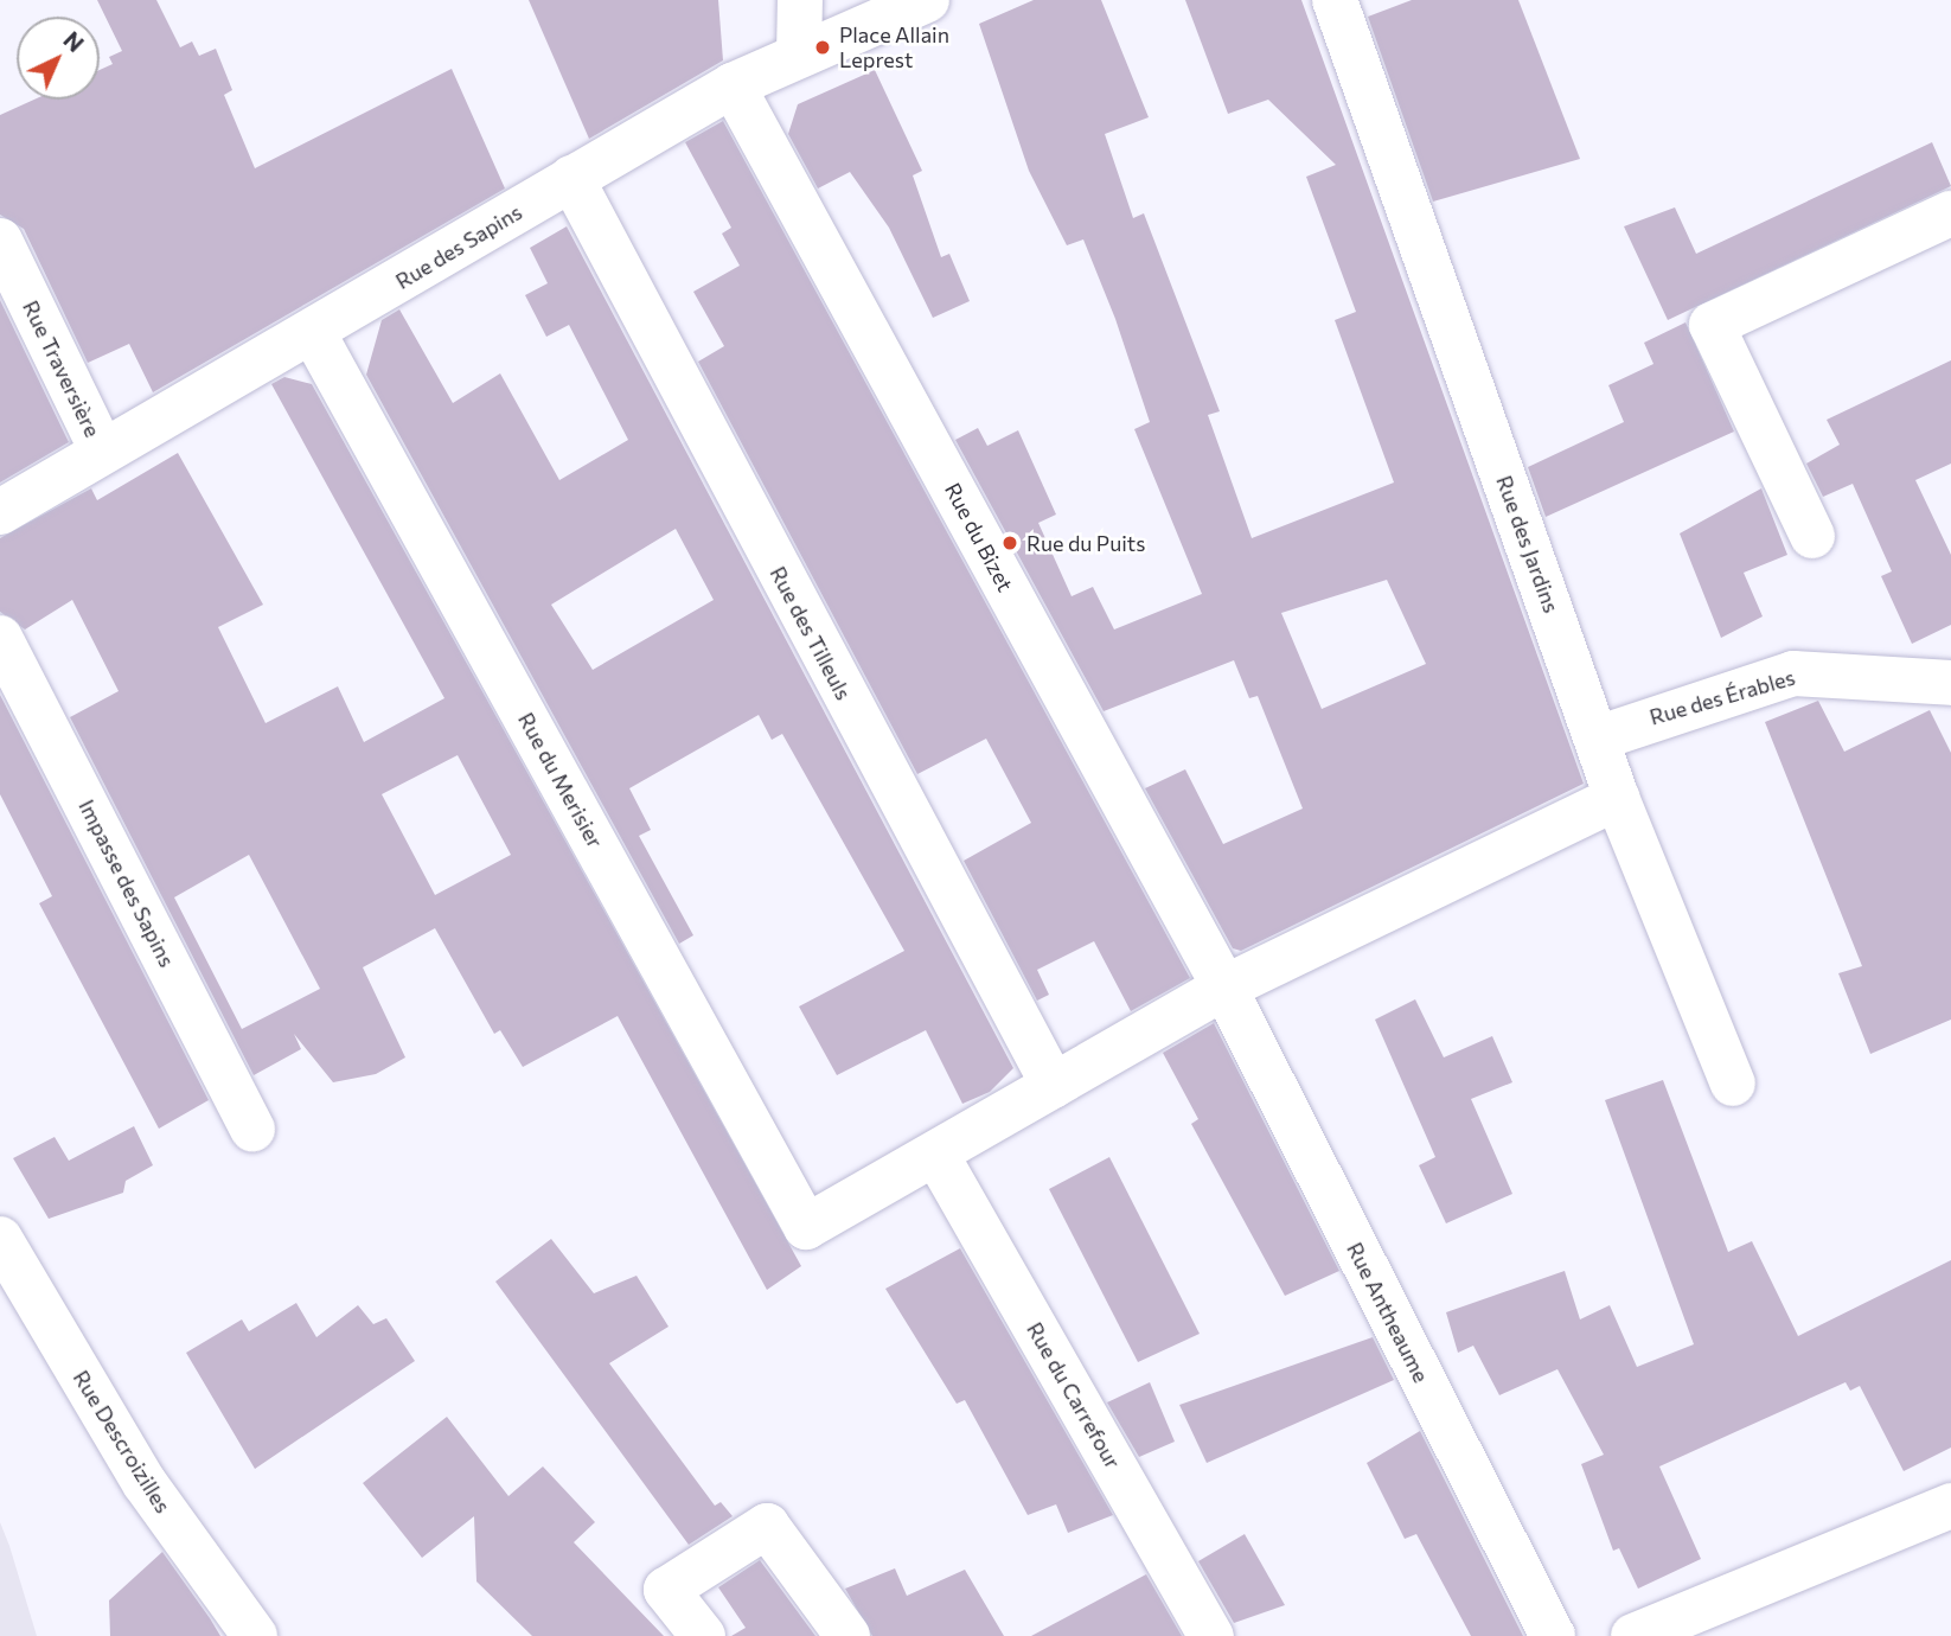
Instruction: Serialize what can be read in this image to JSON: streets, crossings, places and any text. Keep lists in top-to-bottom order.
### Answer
{
  "streets": {
    "street": [
      "Rue des Sapins",
      "Rue Traversière",
      "Rue du Bizet",
      "Rue des Jardins",
      "Rue des Tilleuls",
      "Rue des Érables",
      "Rue du Merisier",
      "Impasse des Sapins",
      "Rue Antheaume",
      "Rue du Carrefour",
      "Rue Descroizilles"
    ]
  },
  "crossings": [
    ["Rue des Sapins", "Rue Traversière"],
    ["Rue des Sapins", "Rue du Bizet"],
    ["Rue des Sapins", "Rue des Tilleuls"],
    ["Rue des Sapins", "Rue du Merisier"],
    ["Rue du Bizet", "Rue Antheaume"],
    ["Rue des Jardins", "Rue des Érables"],
    ["Rue du Merisier", "Rue du Carrefour"]
  ],
  "places": ["Place Allain Leprest", "Rue du Puits"],
  "north": "top right"
}
